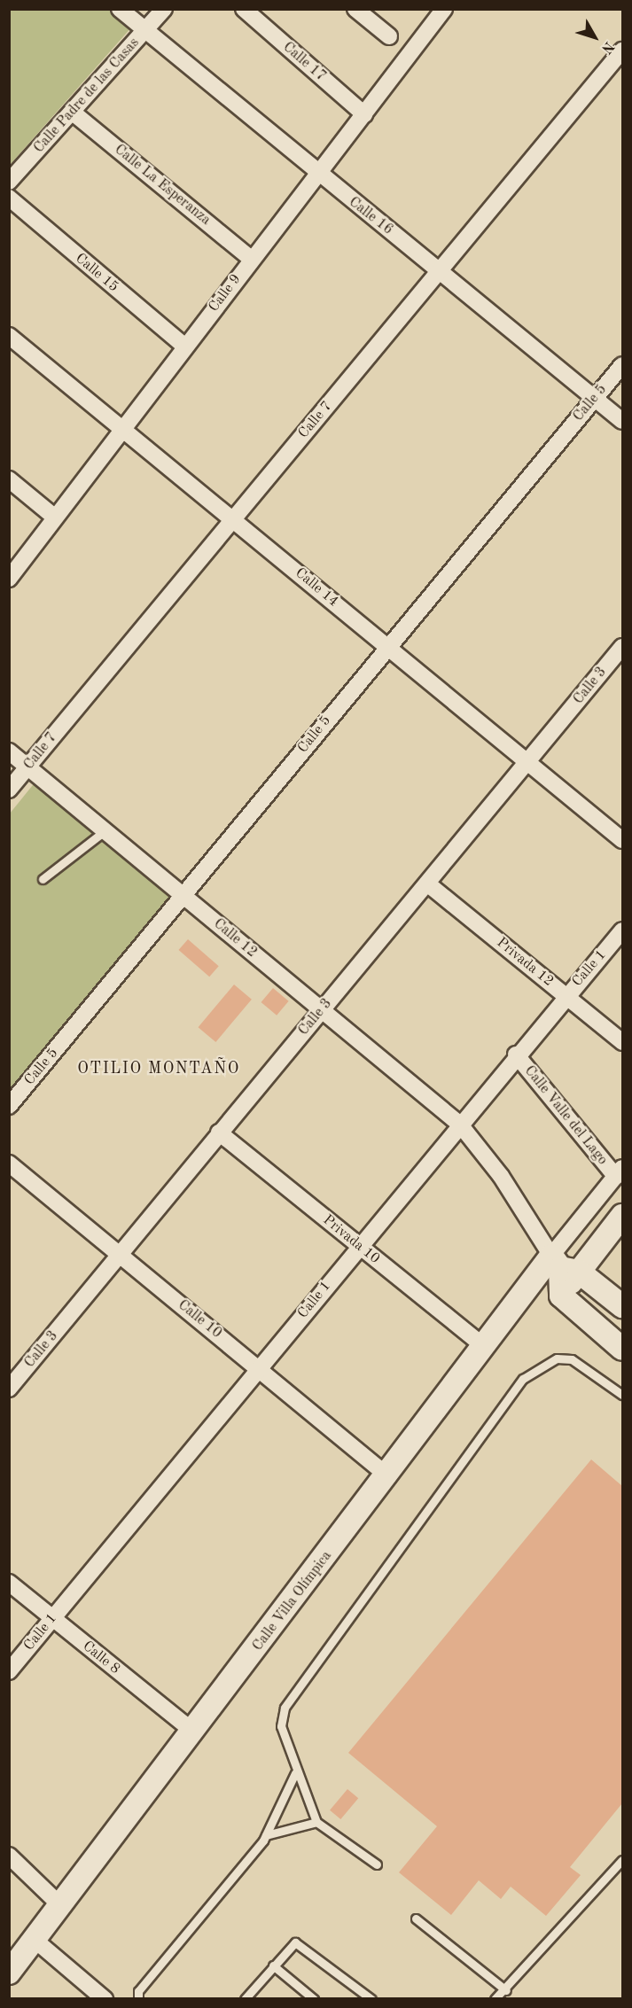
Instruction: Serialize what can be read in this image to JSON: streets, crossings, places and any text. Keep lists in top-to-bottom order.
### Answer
{
  "streets": {
    "street": [
      "Calle 17",
      "Calle Padre de las Casas",
      "Calle La Esperanza",
      "Calle 16",
      "Calle 15",
      "Calle 9",
      "Calle 5",
      "Calle 7",
      "Calle 14",
      "Calle 3",
      "Calle 12",
      "Privada 12",
      "Calle 1",
      "Calle Valle del Lago",
      "Privada 10",
      "Calle 10",
      "Calle Villa Olímpica",
      "Calle 8"
    ]
  },
  "crossings": [
    ["Calle 17", "Calle 9"],
    ["Calle Padre de las Casas", "Calle La Esperanza"],
    ["Calle Padre de las Casas", "Calle 16"],
    ["Calle La Esperanza", "Calle 9"],
    ["Calle 16", "Calle 9"],
    ["Calle 16", "Calle 5"],
    ["Calle 16", "Calle 7"],
    ["Calle 15", "Calle 9"],
    ["Calle 9", "Calle 14"],
    ["Calle 5", "Calle 14"],
    ["Calle 5", "Calle 12"],
    ["Calle 7", "Calle 14"],
    ["Calle 7", "Calle 12"],
    ["Calle 14", "Calle 3"],
    ["Calle 3", "Calle 12"],
    ["Calle 3", "Privada 12"],
    ["Calle 3", "Privada 10"],
    ["Calle 3", "Calle 10"],
    ["Calle 12", "Calle 1"],
    ["Calle 12", "Calle Villa Olímpica"],
    ["Privada 12", "Calle 1"],
    ["Calle 1", "Calle Valle del Lago"],
    ["Calle 1", "Privada 10"],
    ["Calle 1", "Calle 10"],
    ["Calle 1", "Calle 8"],
    ["Privada 10", "Calle Villa Olímpica"],
    ["Calle 10", "Calle Villa Olímpica"],
    ["Calle Villa Olímpica", "Calle 8"]
  ],
  "districts": ["OTILIO MONTAÑO"],
  "north": "bottom right"
}
